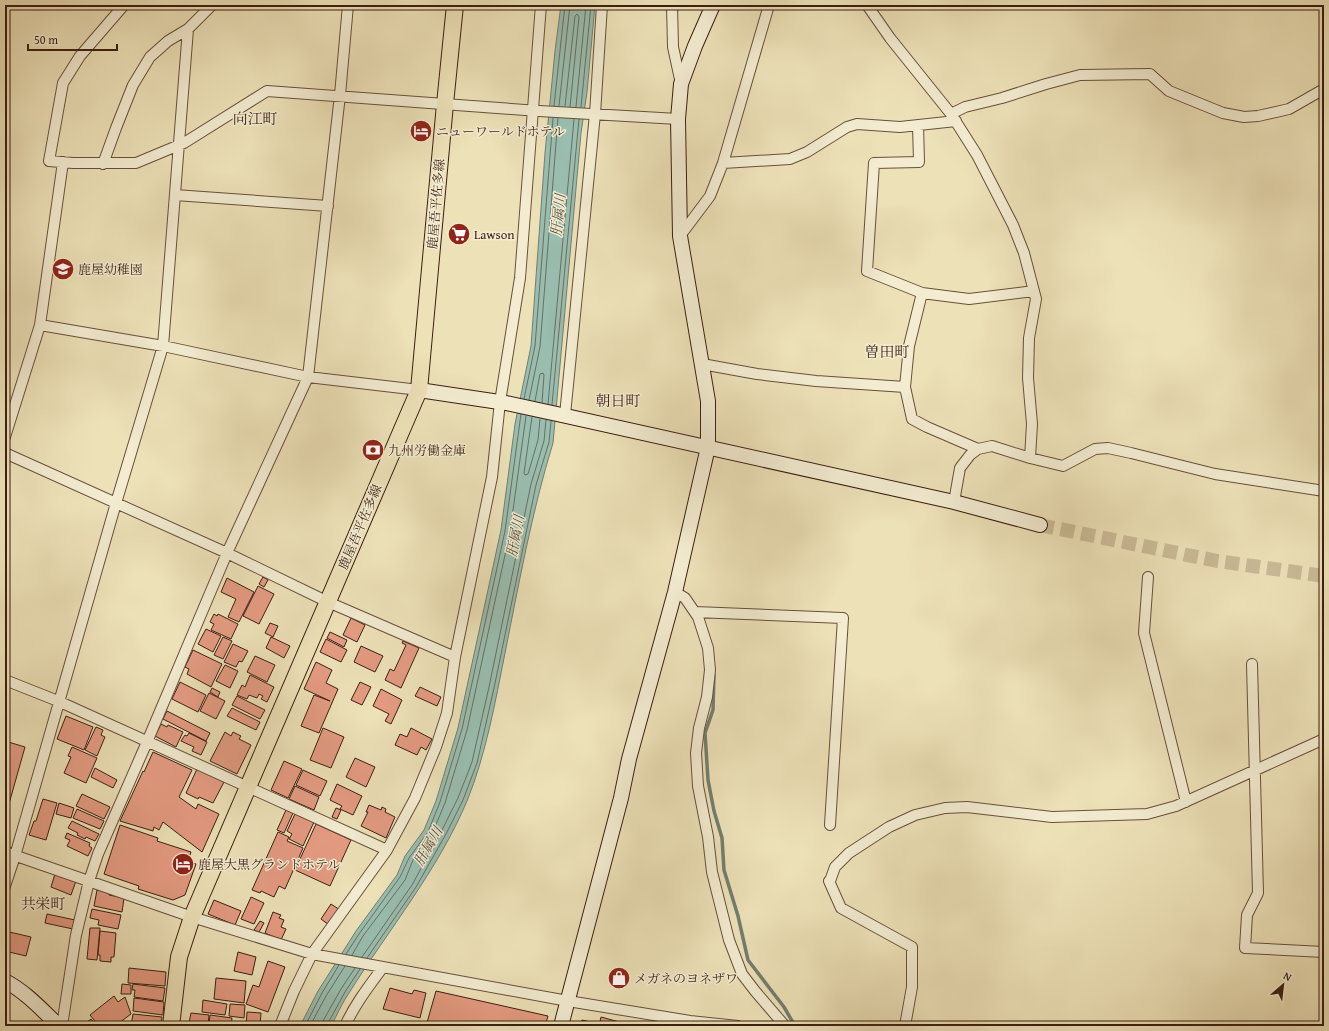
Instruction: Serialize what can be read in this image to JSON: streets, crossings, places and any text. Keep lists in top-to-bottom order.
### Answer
{
  "streets": {
    "main road": ["鹿屋吾平佐多線"]
  },
  "districts": [
    "向江町",
    "曽田町",
    "朝日町",
    "共栄町"
  ],
  "water": ["肝属川"],
  "places": {
    "hotel": ["ニューワールドホテル", "鹿屋大黒グランドホテル"],
    "supermarket": ["Lawson"],
    "school or university": ["鹿屋幼稚園"],
    "bank": ["九州労働金庫"],
    "shop": ["メガネのヨネザワ"]
  },
  "scale_bar": "50 m",
  "north": "top right"
}
